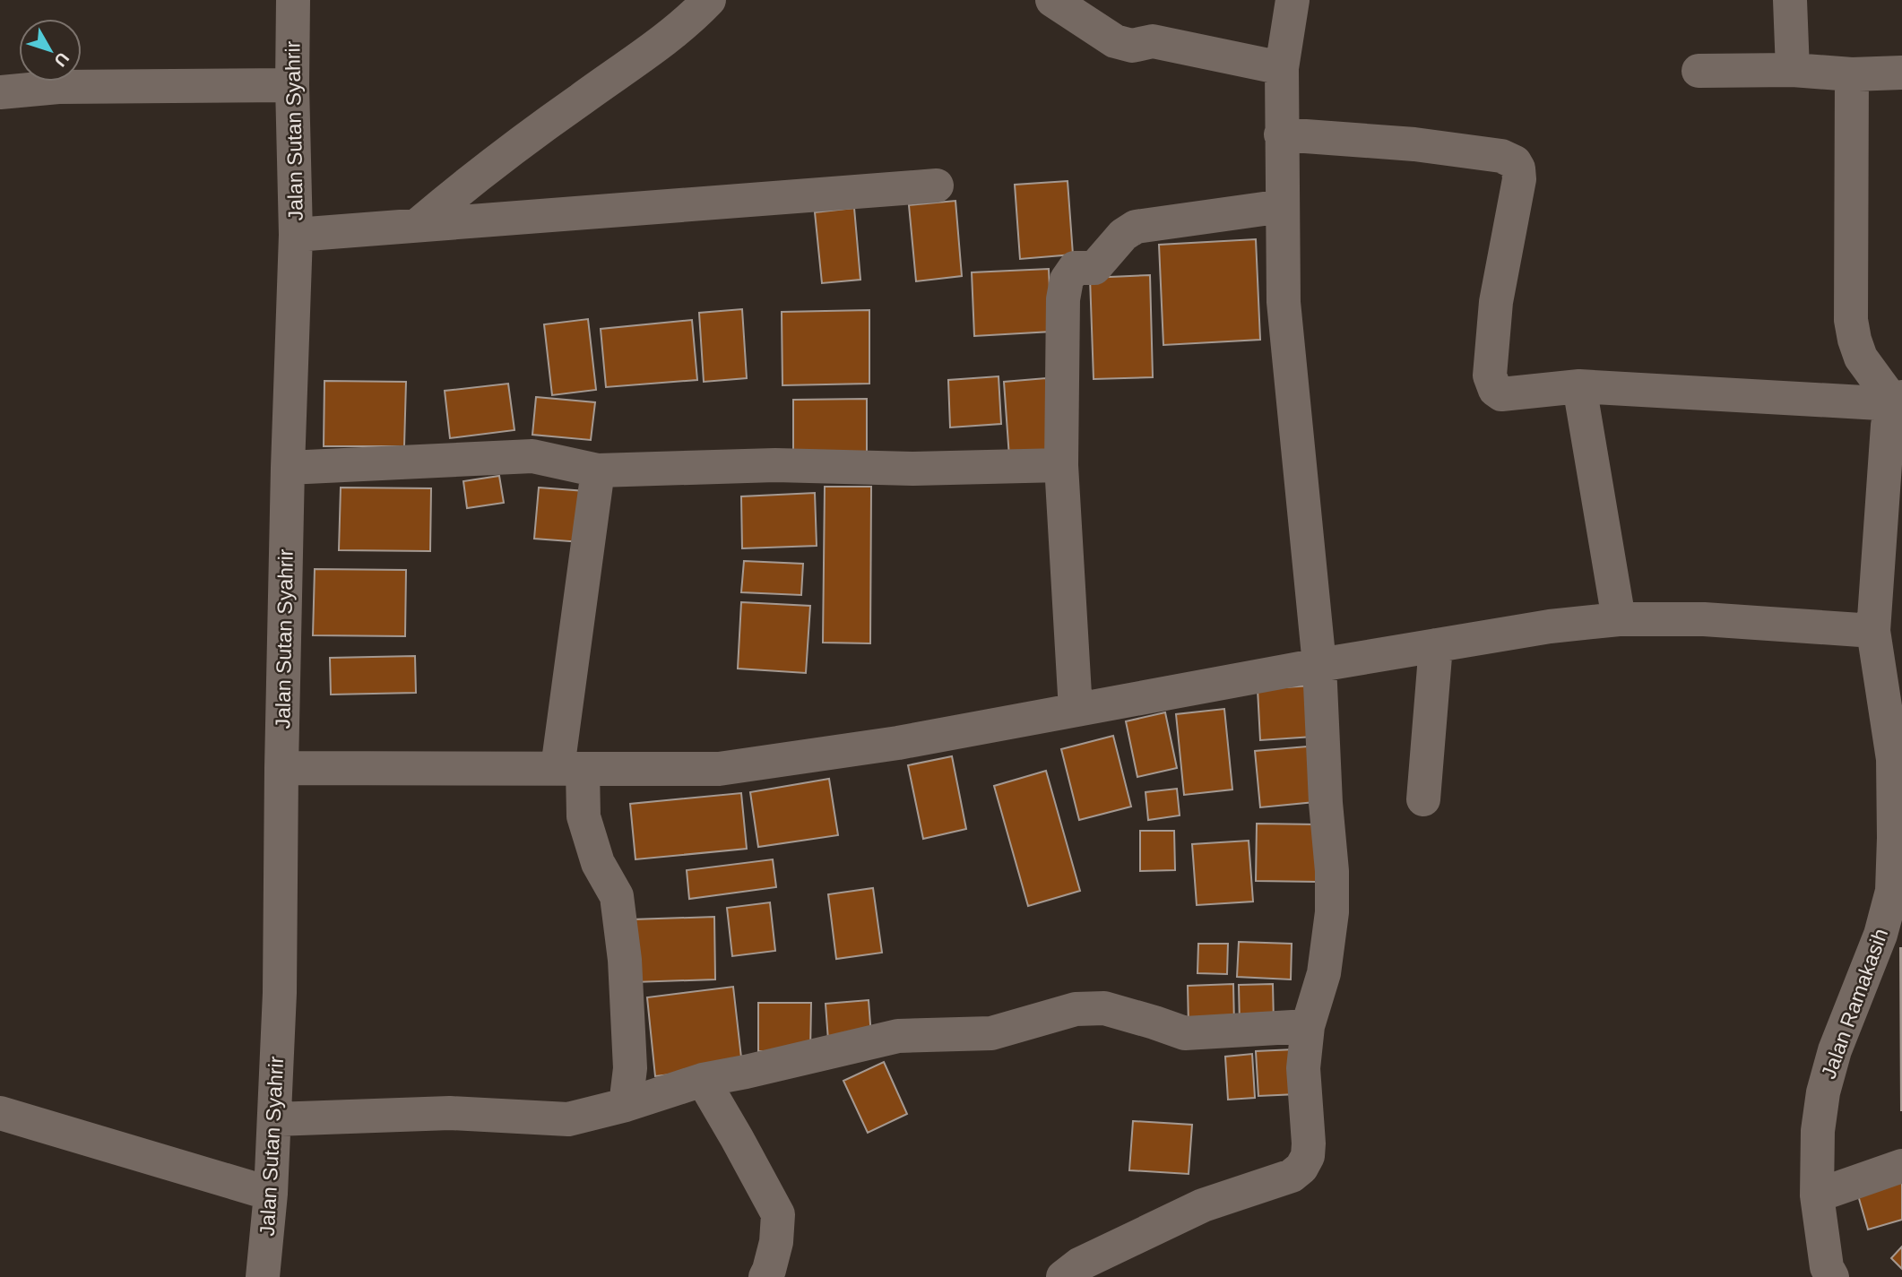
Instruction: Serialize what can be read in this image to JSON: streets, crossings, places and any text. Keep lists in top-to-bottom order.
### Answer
{
  "streets": {
    "street": ["Jalan Sutan Syahrir", "Jalan Ramakasih"]
  },
  "north": "bottom right"
}
